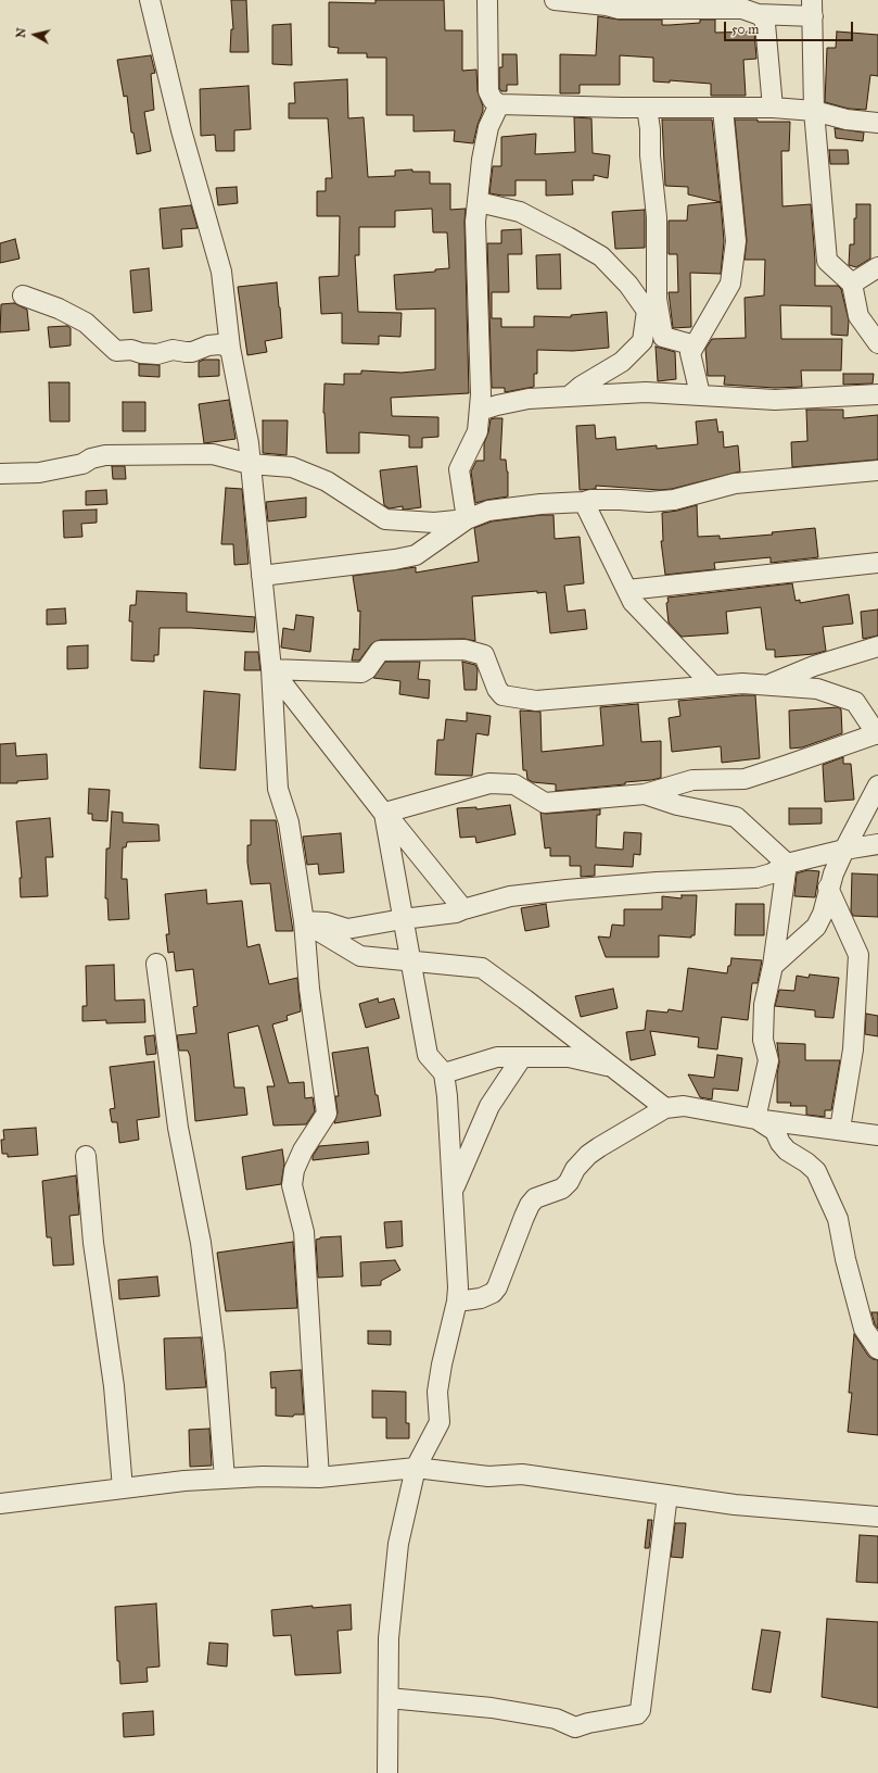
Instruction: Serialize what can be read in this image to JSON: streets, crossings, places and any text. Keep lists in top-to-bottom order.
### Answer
{
  "scale_bar": "50 m",
  "north": "left"
}
